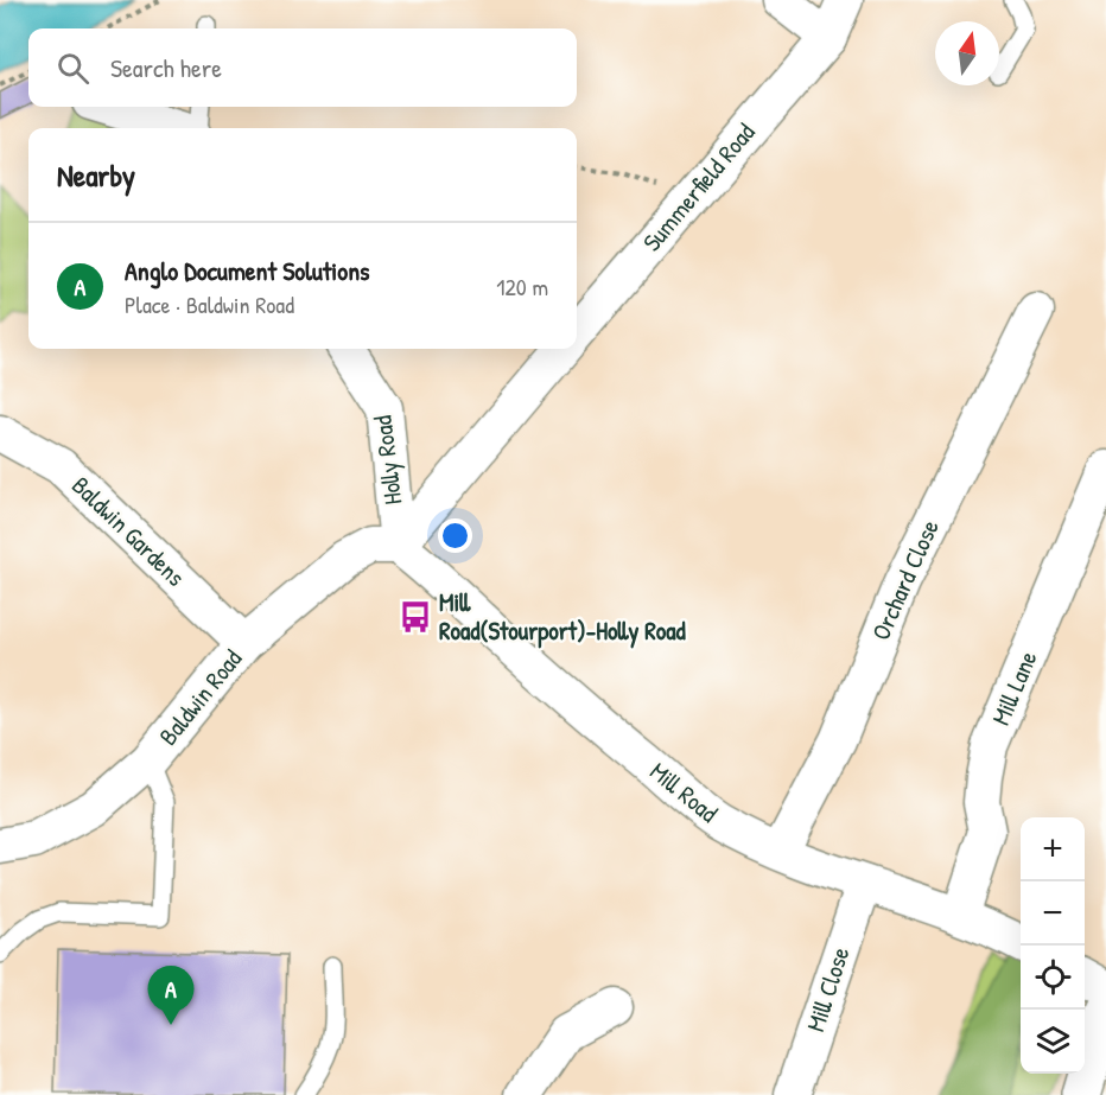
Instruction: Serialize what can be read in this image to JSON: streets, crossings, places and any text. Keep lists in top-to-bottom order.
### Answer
{
  "streets": {
    "street": [
      "Summerfield Road",
      "Holly Road",
      "Baldwin Gardens",
      "Orchard Close",
      "Mill Lane",
      "Baldwin Road",
      "Mill Road",
      "Mill Close"
    ]
  },
  "crossings": [
    ["Holly Road", "Baldwin Road"],
    ["Holly Road", "Mill Road"],
    ["Baldwin Gardens", "Baldwin Road"],
    ["Orchard Close", "Mill Road"],
    ["Mill Lane", "Mill Road"],
    ["Baldwin Road", "Mill Road"],
    ["Mill Road", "Mill Close"]
  ],
  "places": {
    "bus stop": ["Mill Road(Stourport)-Holly Road"]
  },
  "north": "top",
  "page": {
    "search": "Search here",
    "heading": "Nearby",
    "list": [
      {
        "mark": "A",
        "name": "Anglo Document Solutions",
        "note": "Place · Baldwin Road",
        "value": "120 m"
      }
    ],
    "map_buttons": ["+", "−"],
    "pins": "A"
  }
}
